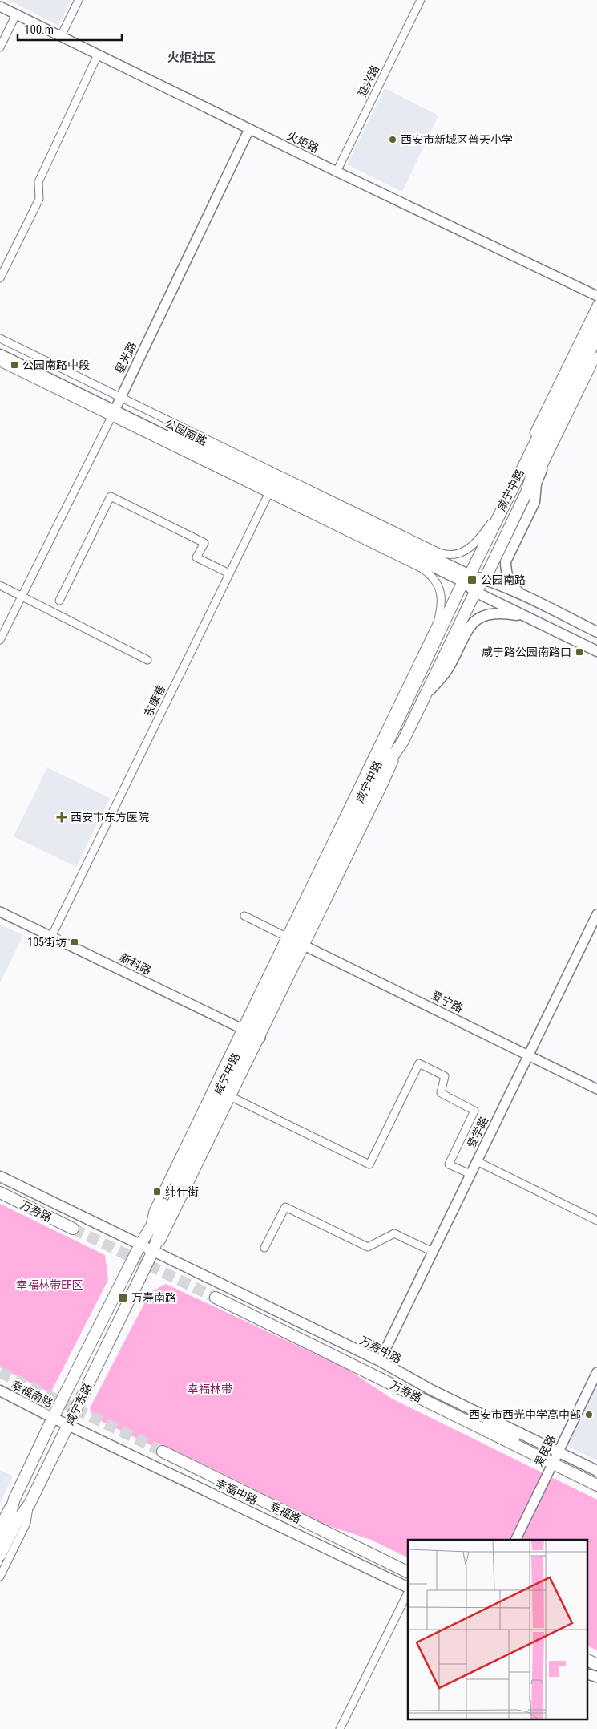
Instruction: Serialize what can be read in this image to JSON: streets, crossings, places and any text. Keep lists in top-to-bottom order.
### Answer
{
  "streets": {
    "main road": [
      "公园南路",
      "咸宁中路",
      "万寿路",
      "万寿中路",
      "幸福南路",
      "咸宁东路",
      "幸福中路",
      "幸福路"
    ],
    "street": [
      "延兴路",
      "火炬路",
      "星光路",
      "东康巷",
      "新科路",
      "爱宁路",
      "爱学路",
      "爱民路"
    ]
  },
  "crossings": [
    ["延兴路", "火炬路"],
    ["火炬路", "星光路"],
    ["星光路", "公园南路"],
    ["公园南路", "咸宁中路"],
    ["公园南路", "东康巷"],
    ["咸宁中路", "新科路"],
    ["咸宁中路", "爱宁路"],
    ["咸宁中路", "万寿中路"],
    ["咸宁中路", "咸宁东路"],
    ["东康巷", "新科路"],
    ["爱宁路", "爱学路"],
    ["爱学路", "万寿中路"],
    ["万寿路", "爱民路"],
    ["万寿中路", "咸宁东路"],
    ["万寿中路", "爱民路"],
    ["幸福南路", "咸宁东路"],
    ["幸福南路", "幸福中路"],
    ["咸宁东路", "幸福中路"]
  ],
  "districts": ["火炬社区"],
  "parks": ["幸福林带EF区", "幸福林带"],
  "places": {
    "other": ["西安市新城区普天小学", "西安市西光中学高中部"],
    "transit": [
      "公园南路中段",
      "公园南路",
      "咸宁路公园南路口",
      "105街坊",
      "纬什街",
      "万寿南路"
    ],
    "health": ["西安市东方医院"]
  },
  "scale_bar": "100 m"
}
